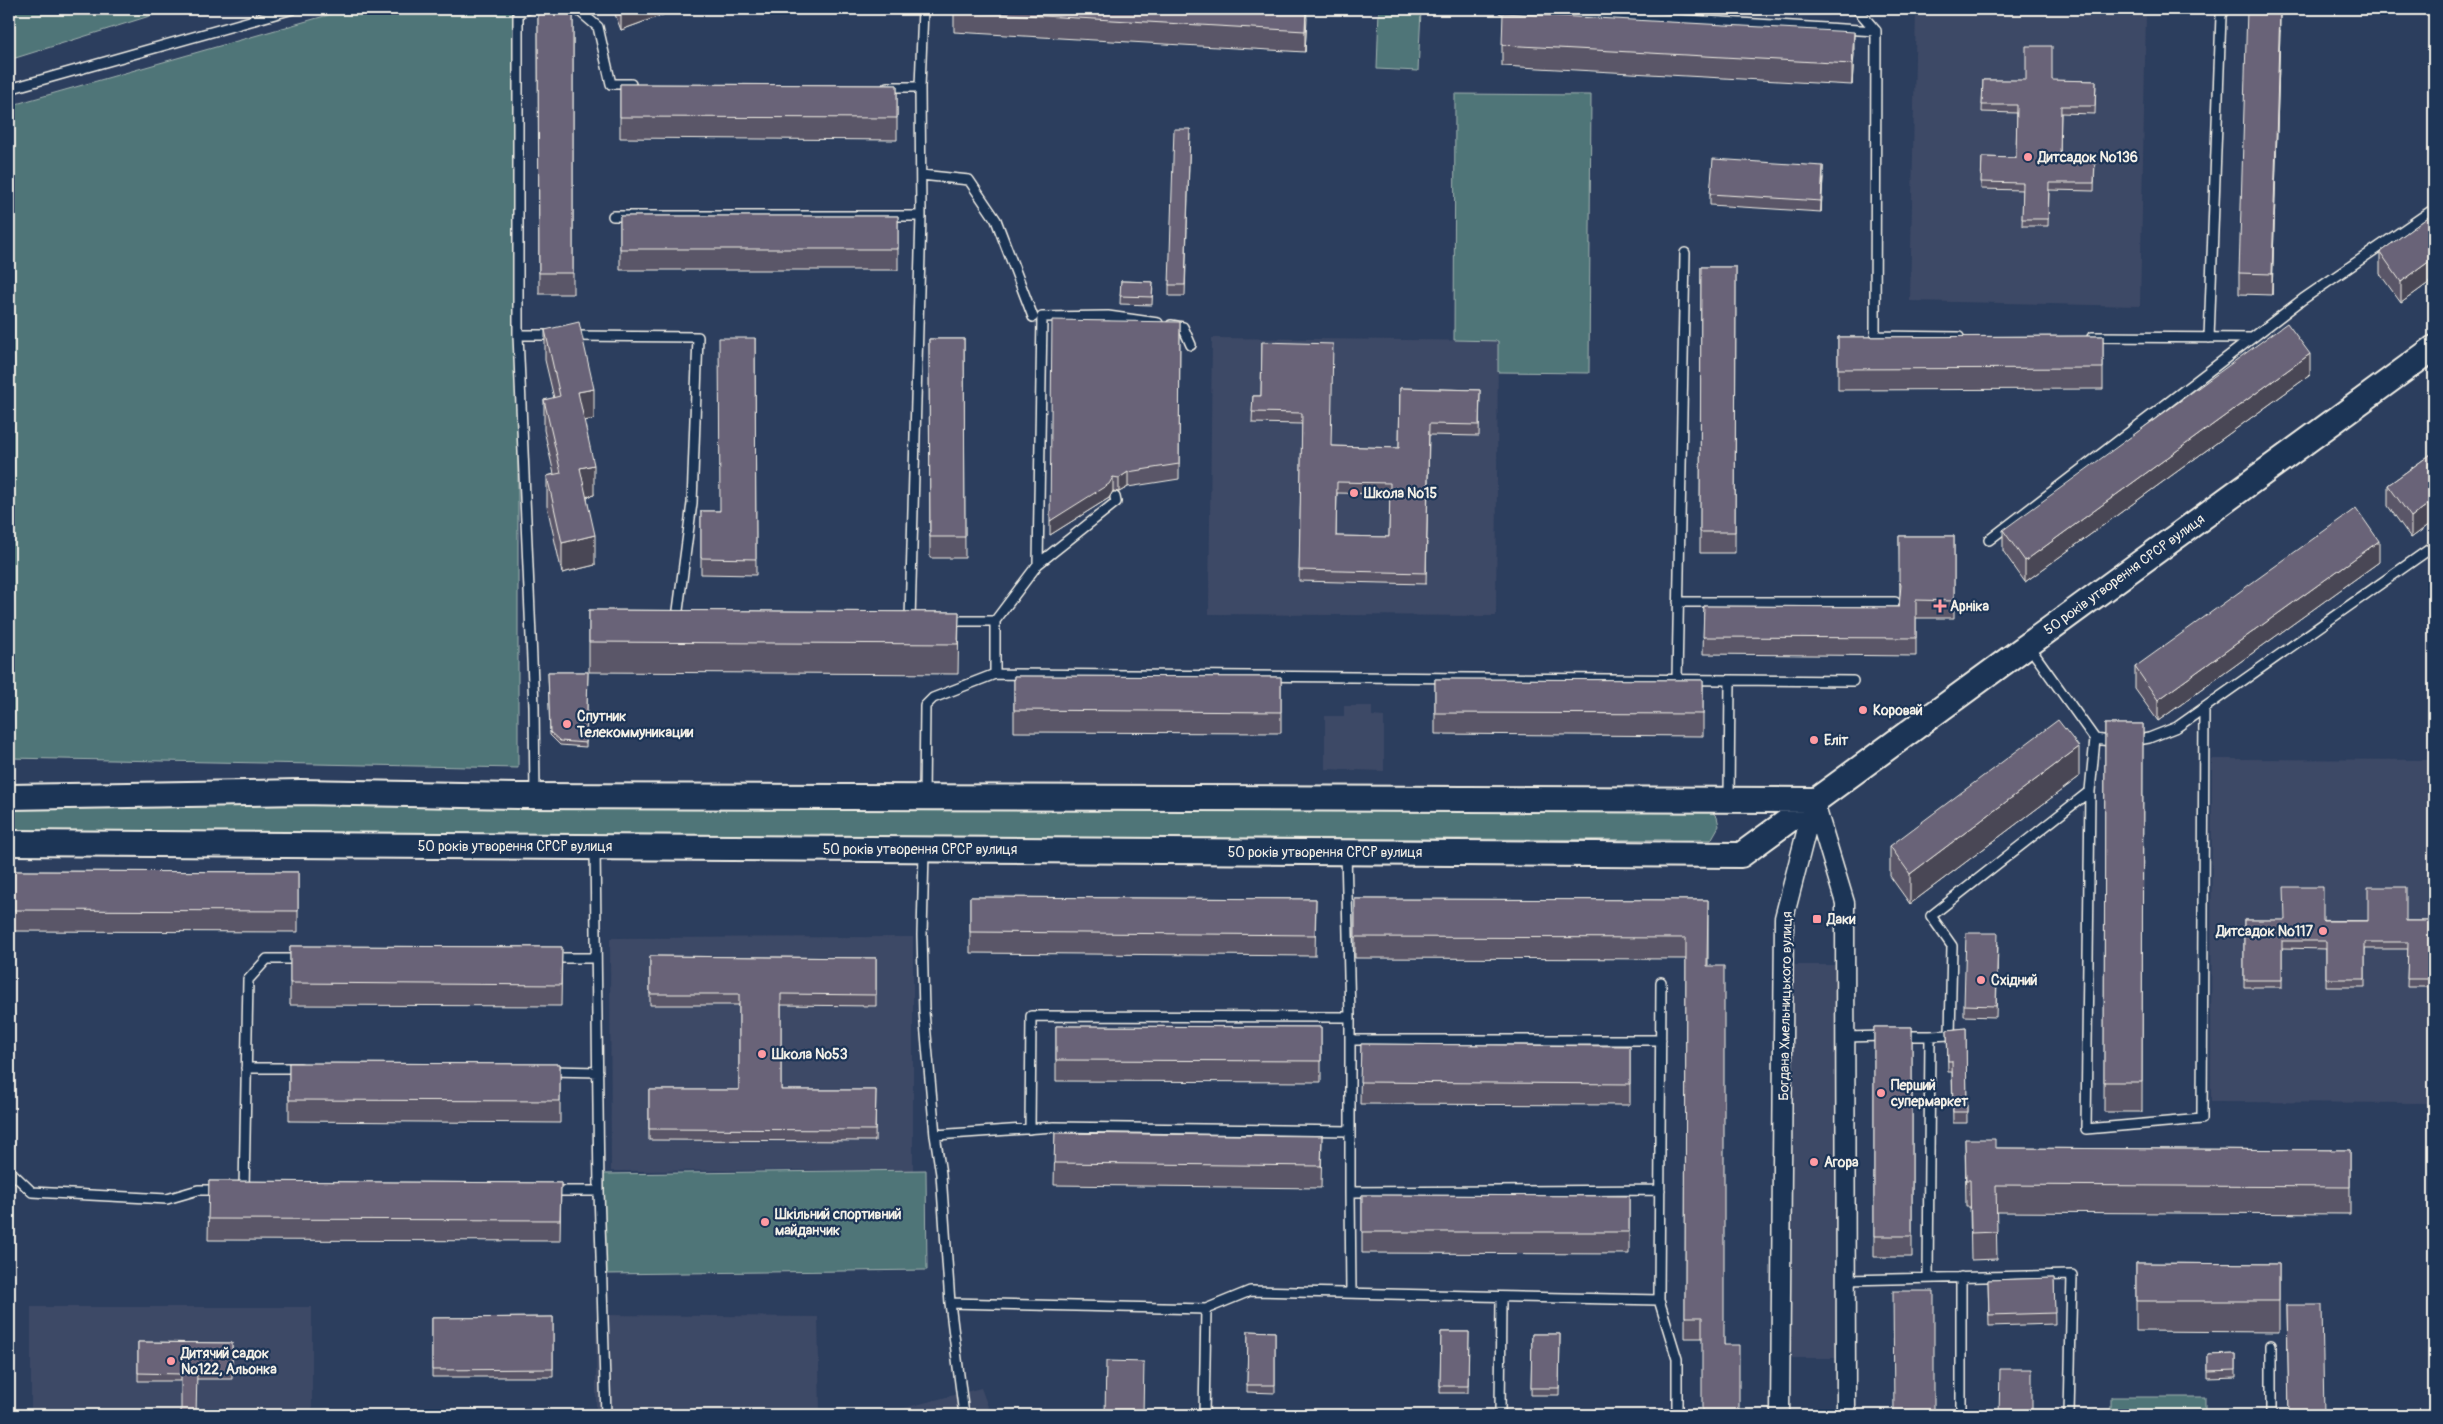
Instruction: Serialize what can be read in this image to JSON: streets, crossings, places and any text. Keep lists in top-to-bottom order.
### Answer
{
  "streets": {
    "main road": ["50 років утворення СРСР вулиця"],
    "street": ["Богдана Хмельницького вулиця"]
  },
  "crossings": [
    ["50 років утворення СРСР вулиця", "Богдана Хмельницького вулиця"]
  ],
  "places": {
    "other": [
      "Дитсадок №136",
      "Школа №15",
      "Коровай",
      "Спутник Телекоммуникации",
      "Еліт",
      "Дитсадок №117",
      "Східний",
      "Школа №53",
      "Перший супермаркет",
      "Агора",
      "Шкільний спортивний майданчик",
      "Дитячий садок №122, Альонка"
    ],
    "health": ["Арніка"],
    "transit": ["Даки"]
  }
}
